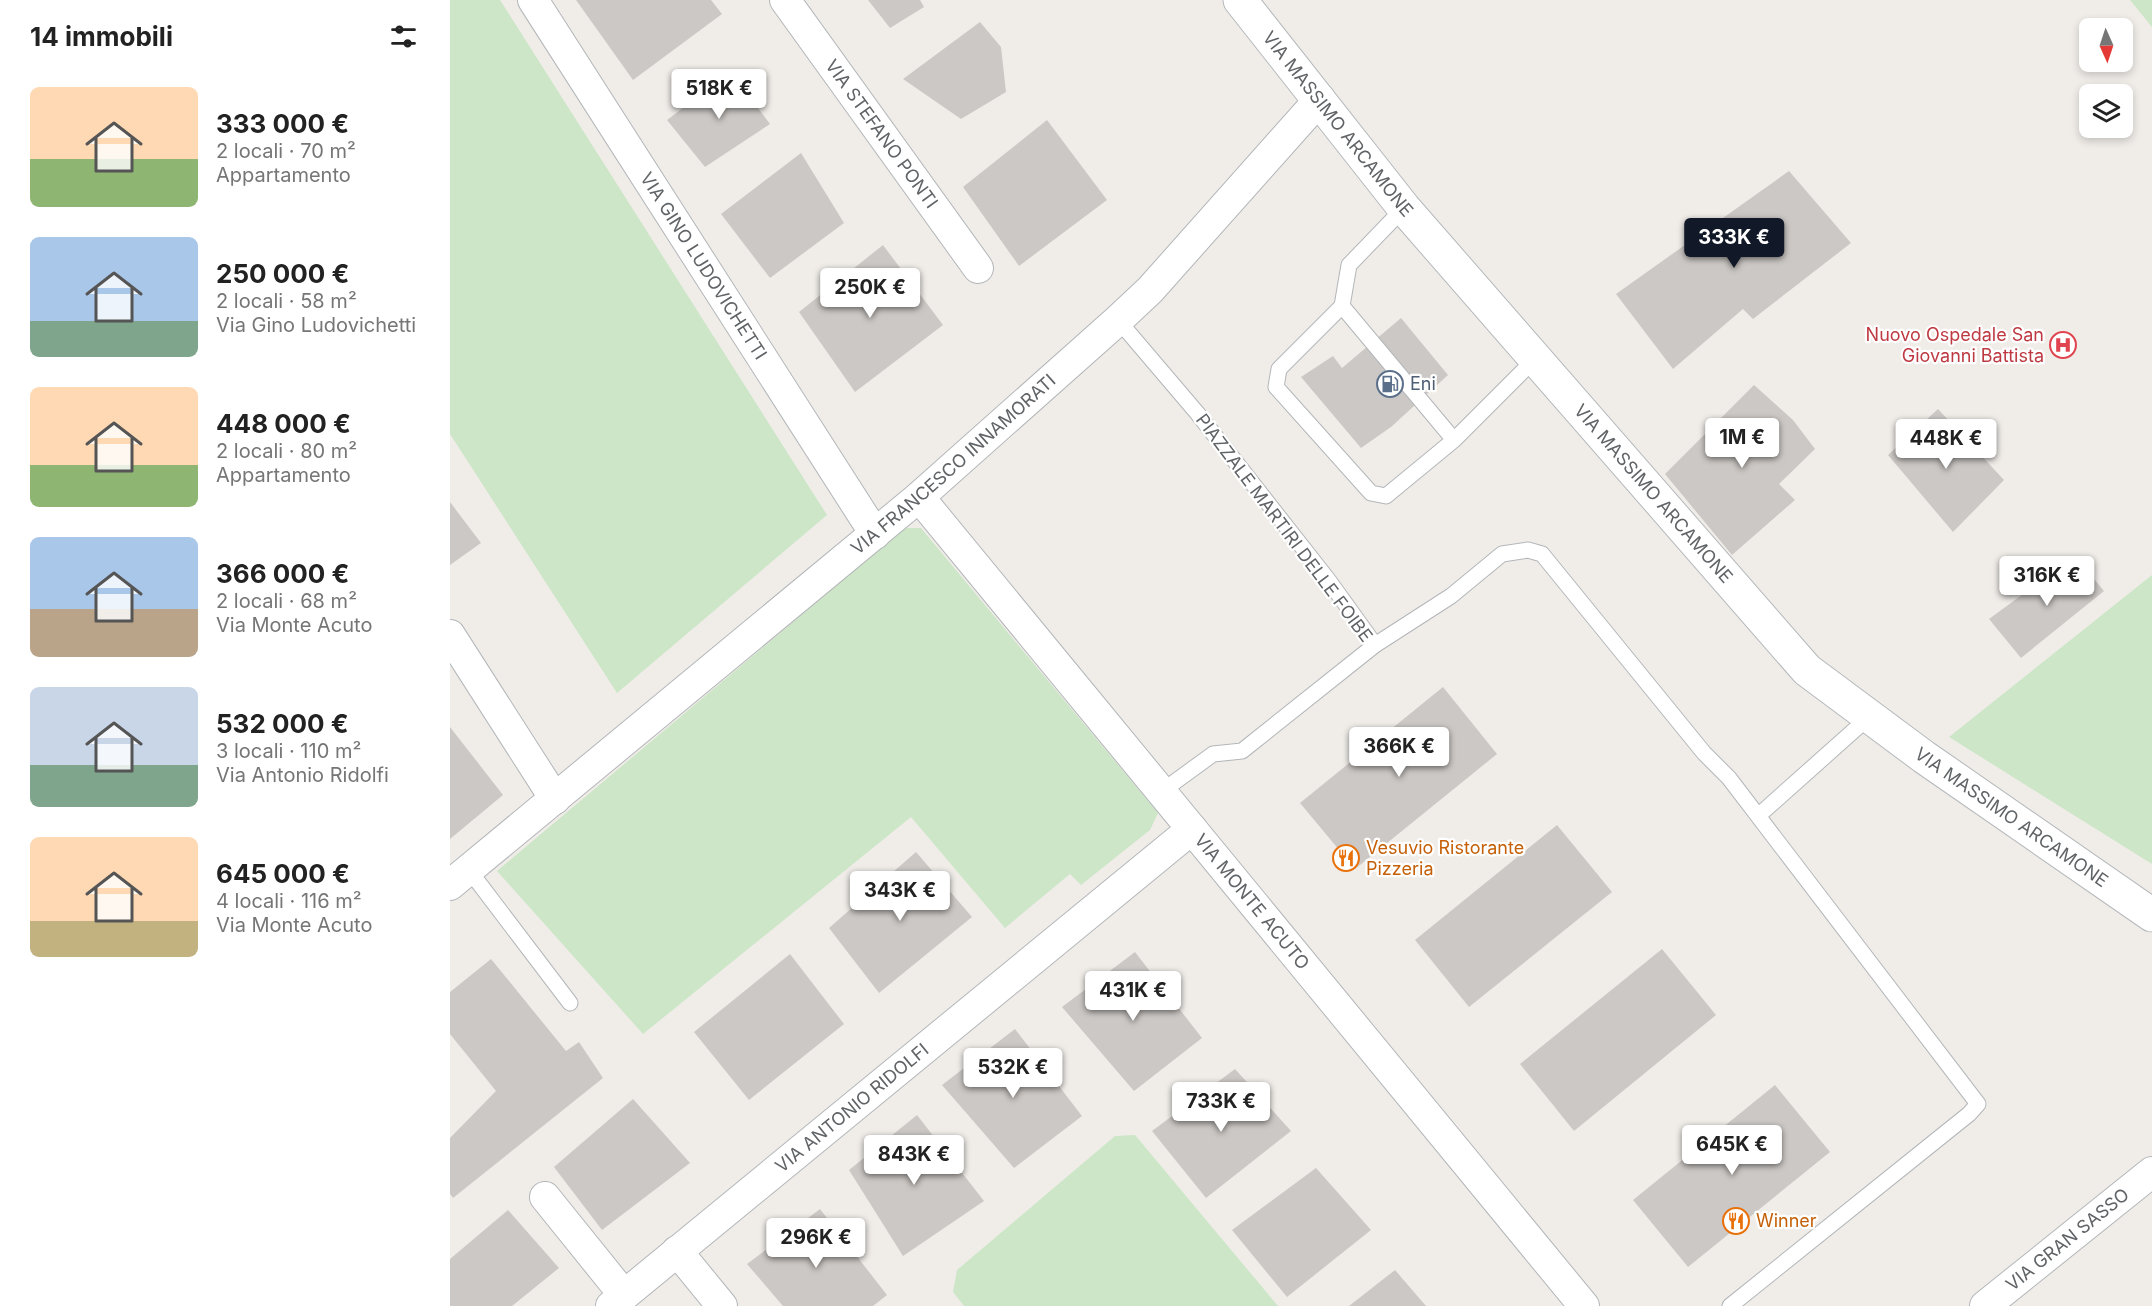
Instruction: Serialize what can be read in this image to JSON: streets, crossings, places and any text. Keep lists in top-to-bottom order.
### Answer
{
  "streets": {
    "main road": ["VIA MASSIMO ARCAMONE"],
    "street": [
      "VIA STEFANO PONTI",
      "VIA GINO LUDOVICHETTI",
      "VIA FRANCESCO INNAMORATI",
      "VIA MONTE ACUTO",
      "VIA ANTONIO RIDOLFI",
      "VIA GRAN SASSO"
    ],
    "lane": ["PIAZZALE MARTIRI DELLE FOIBE"]
  },
  "crossings": [
    ["VIA MASSIMO ARCAMONE", "VIA FRANCESCO INNAMORATI"],
    ["VIA GINO LUDOVICHETTI", "VIA FRANCESCO INNAMORATI"],
    ["VIA FRANCESCO INNAMORATI", "PIAZZALE MARTIRI DELLE FOIBE"],
    ["VIA FRANCESCO INNAMORATI", "VIA MONTE ACUTO"],
    ["PIAZZALE MARTIRI DELLE FOIBE", "VIA MONTE ACUTO"],
    ["VIA MONTE ACUTO", "VIA ANTONIO RIDOLFI"]
  ],
  "places": {
    "hospital": ["Nuovo Ospedale San Giovanni Battista"],
    "fuel station": ["Eni"],
    "restaurant": ["Vesuvio Ristorante Pizzeria", "Winner"]
  },
  "north": "bottom",
  "page": {
    "heading": "14 immobili",
    "price": [
      "518K €",
      "333K €",
      "250K €",
      "1M €",
      "448K €",
      "316K €",
      "366K €",
      "343K €",
      "431K €",
      "532K €",
      "733K €",
      "645K €",
      "843K €",
      "296K €"
    ],
    "list": [
      {
        "name": "333 000 €",
        "note": "2 locali · 70 m² · Appartamento"
      },
      {
        "name": "250 000 €",
        "note": "2 locali · 58 m² · Via Gino Ludovichetti"
      },
      {
        "name": "448 000 €",
        "note": "2 locali · 80 m² · Appartamento"
      },
      {
        "name": "366 000 €",
        "note": "2 locali · 68 m² · Via Monte Acuto"
      },
      {
        "name": "532 000 €",
        "note": "3 locali · 110 m² · Via Antonio Ridolfi"
      },
      {
        "name": "645 000 €",
        "note": "4 locali · 116 m² · Via Monte Acuto"
      }
    ]
  }
}
